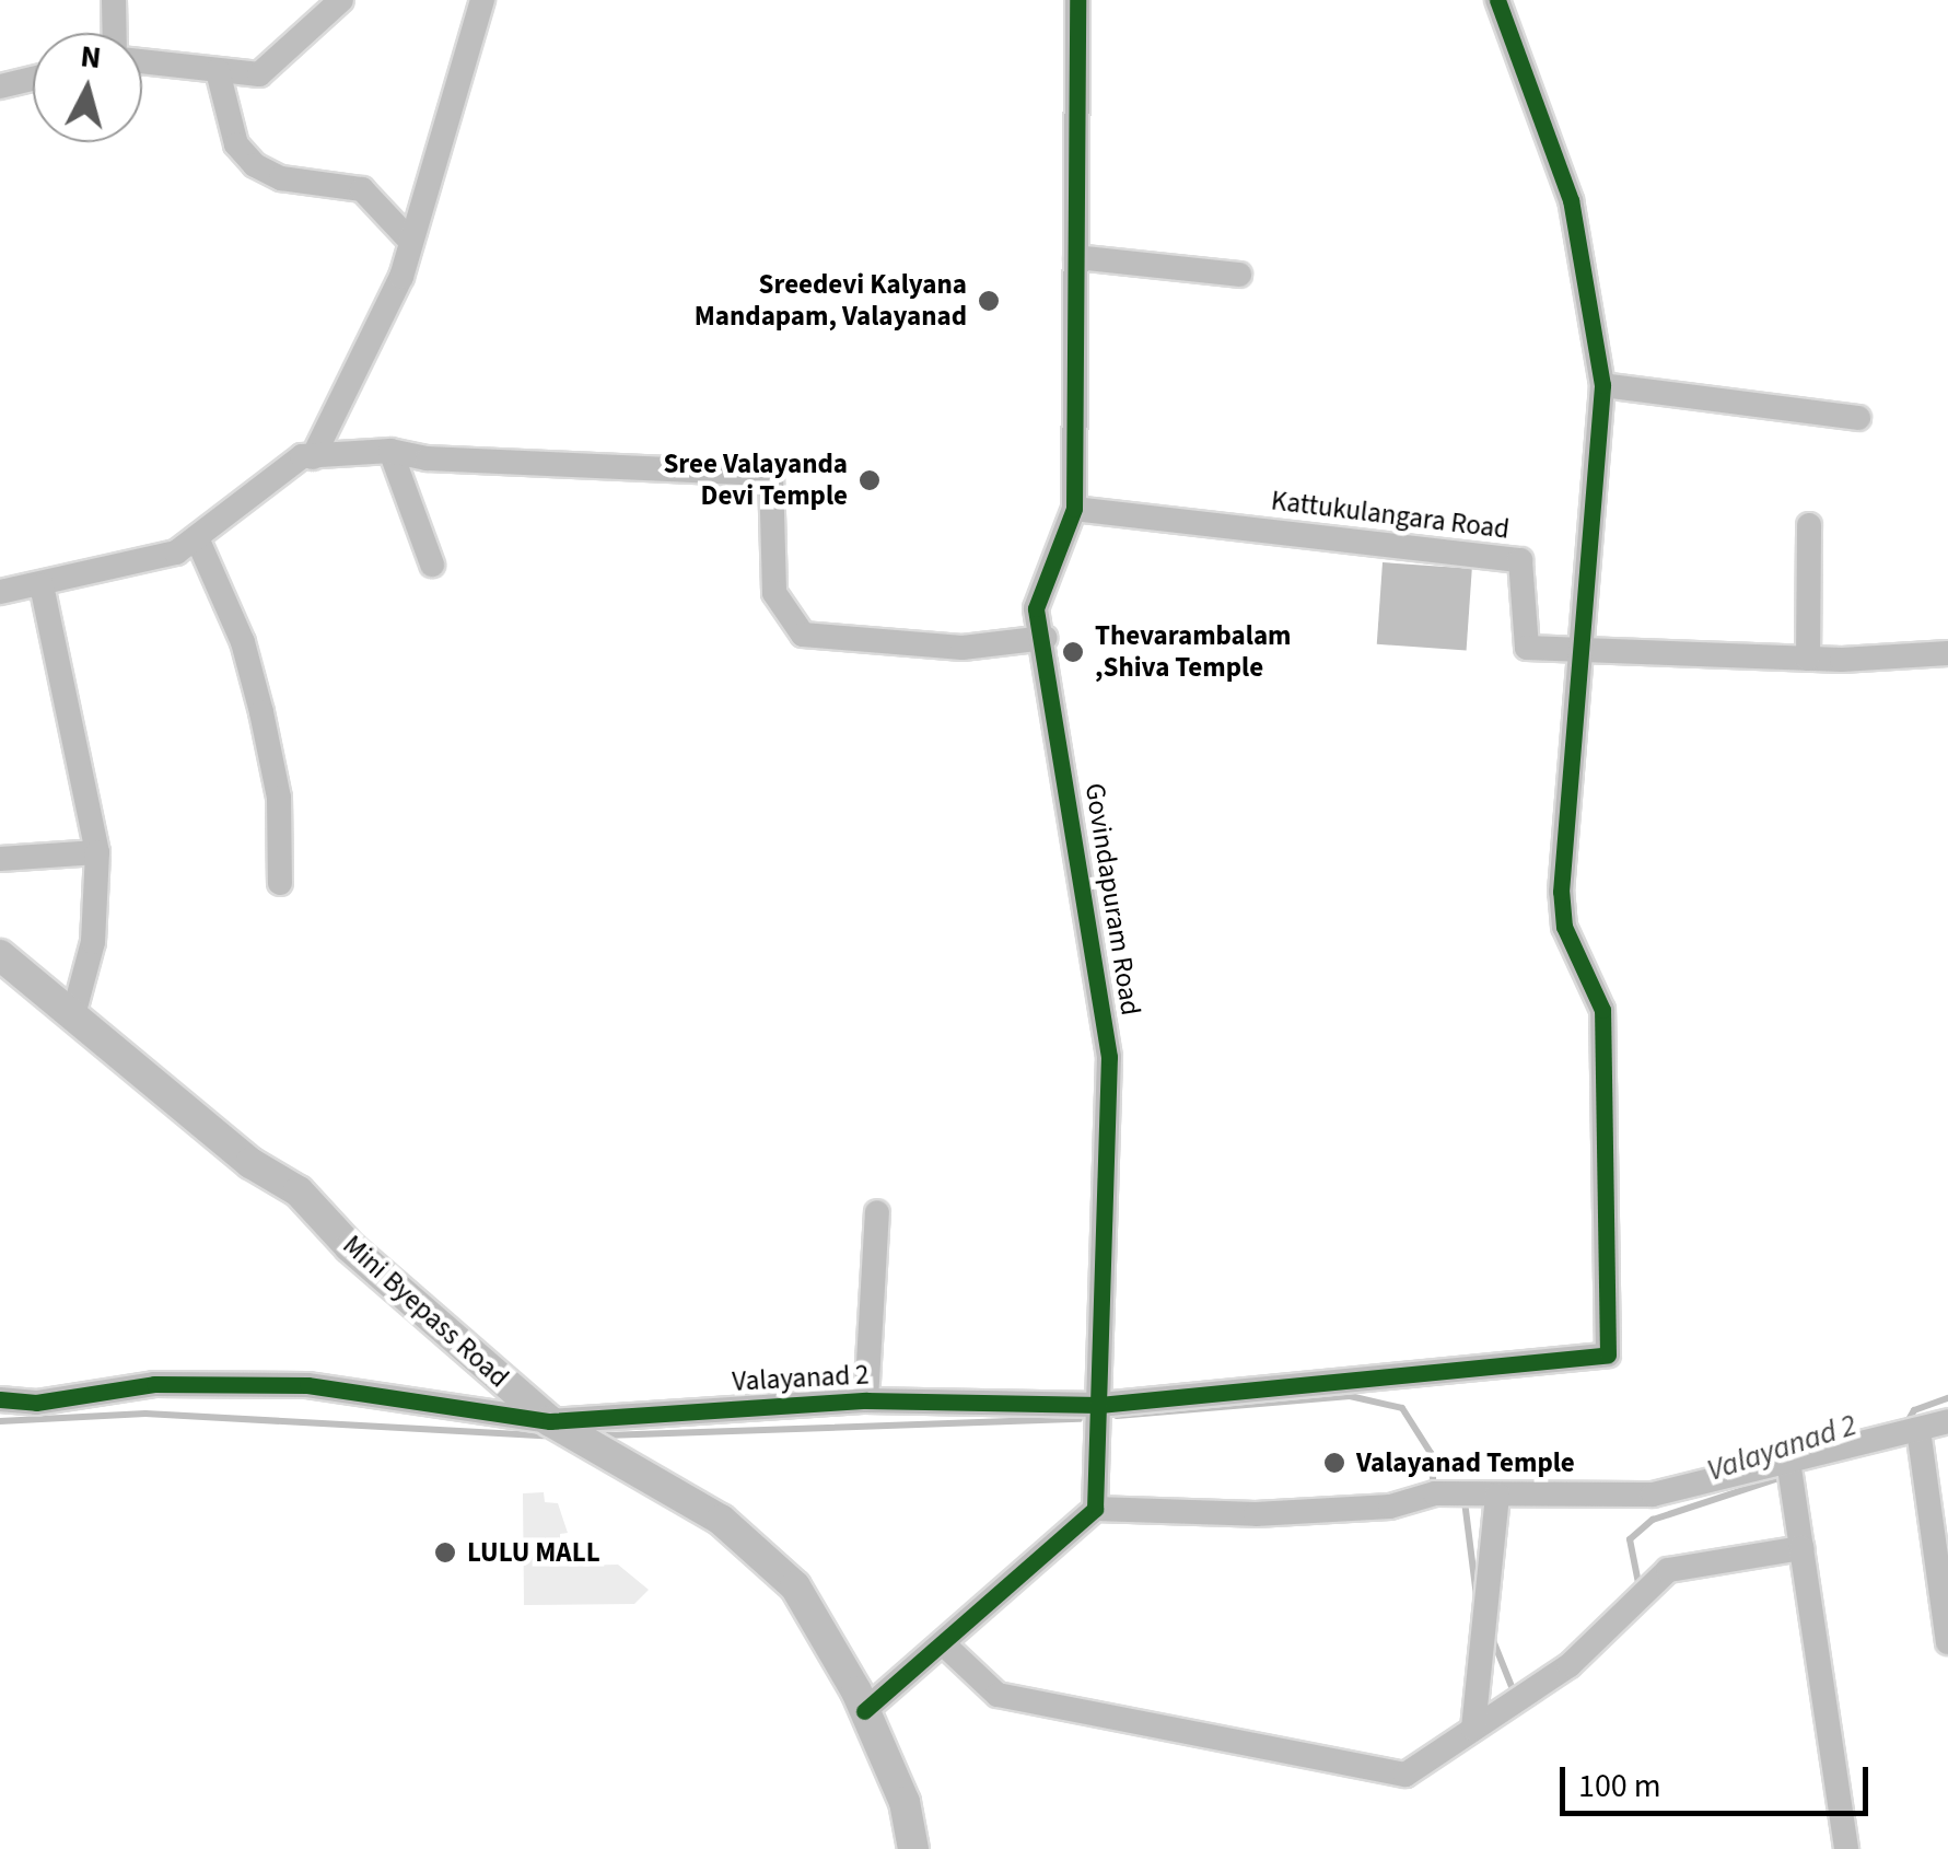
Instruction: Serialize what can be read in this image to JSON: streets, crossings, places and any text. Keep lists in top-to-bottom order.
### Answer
{
  "streets": {
    "main road": ["Mini Byepass Road"],
    "street": ["Kattukulangara Road", "Govindapuram Road", "Valayanad 2"]
  },
  "crossings": [
    ["Kattukulangara Road", "Govindapuram Road"],
    ["Kattukulangara Road", "Valayanad 2"],
    ["Govindapuram Road", "Valayanad 2"],
    ["Mini Byepass Road", "Valayanad 2"]
  ],
  "water": ["Valayanad 2"],
  "places": [
    "Sreedevi Kalyana Mandapam, Valayanad",
    "Sree Valayanda Devi Temple",
    "Thevarambalam ,Shiva Temple",
    "Valayanad Temple",
    "LULU MALL"
  ],
  "scale_bar": "100 m",
  "north": "top"
}
